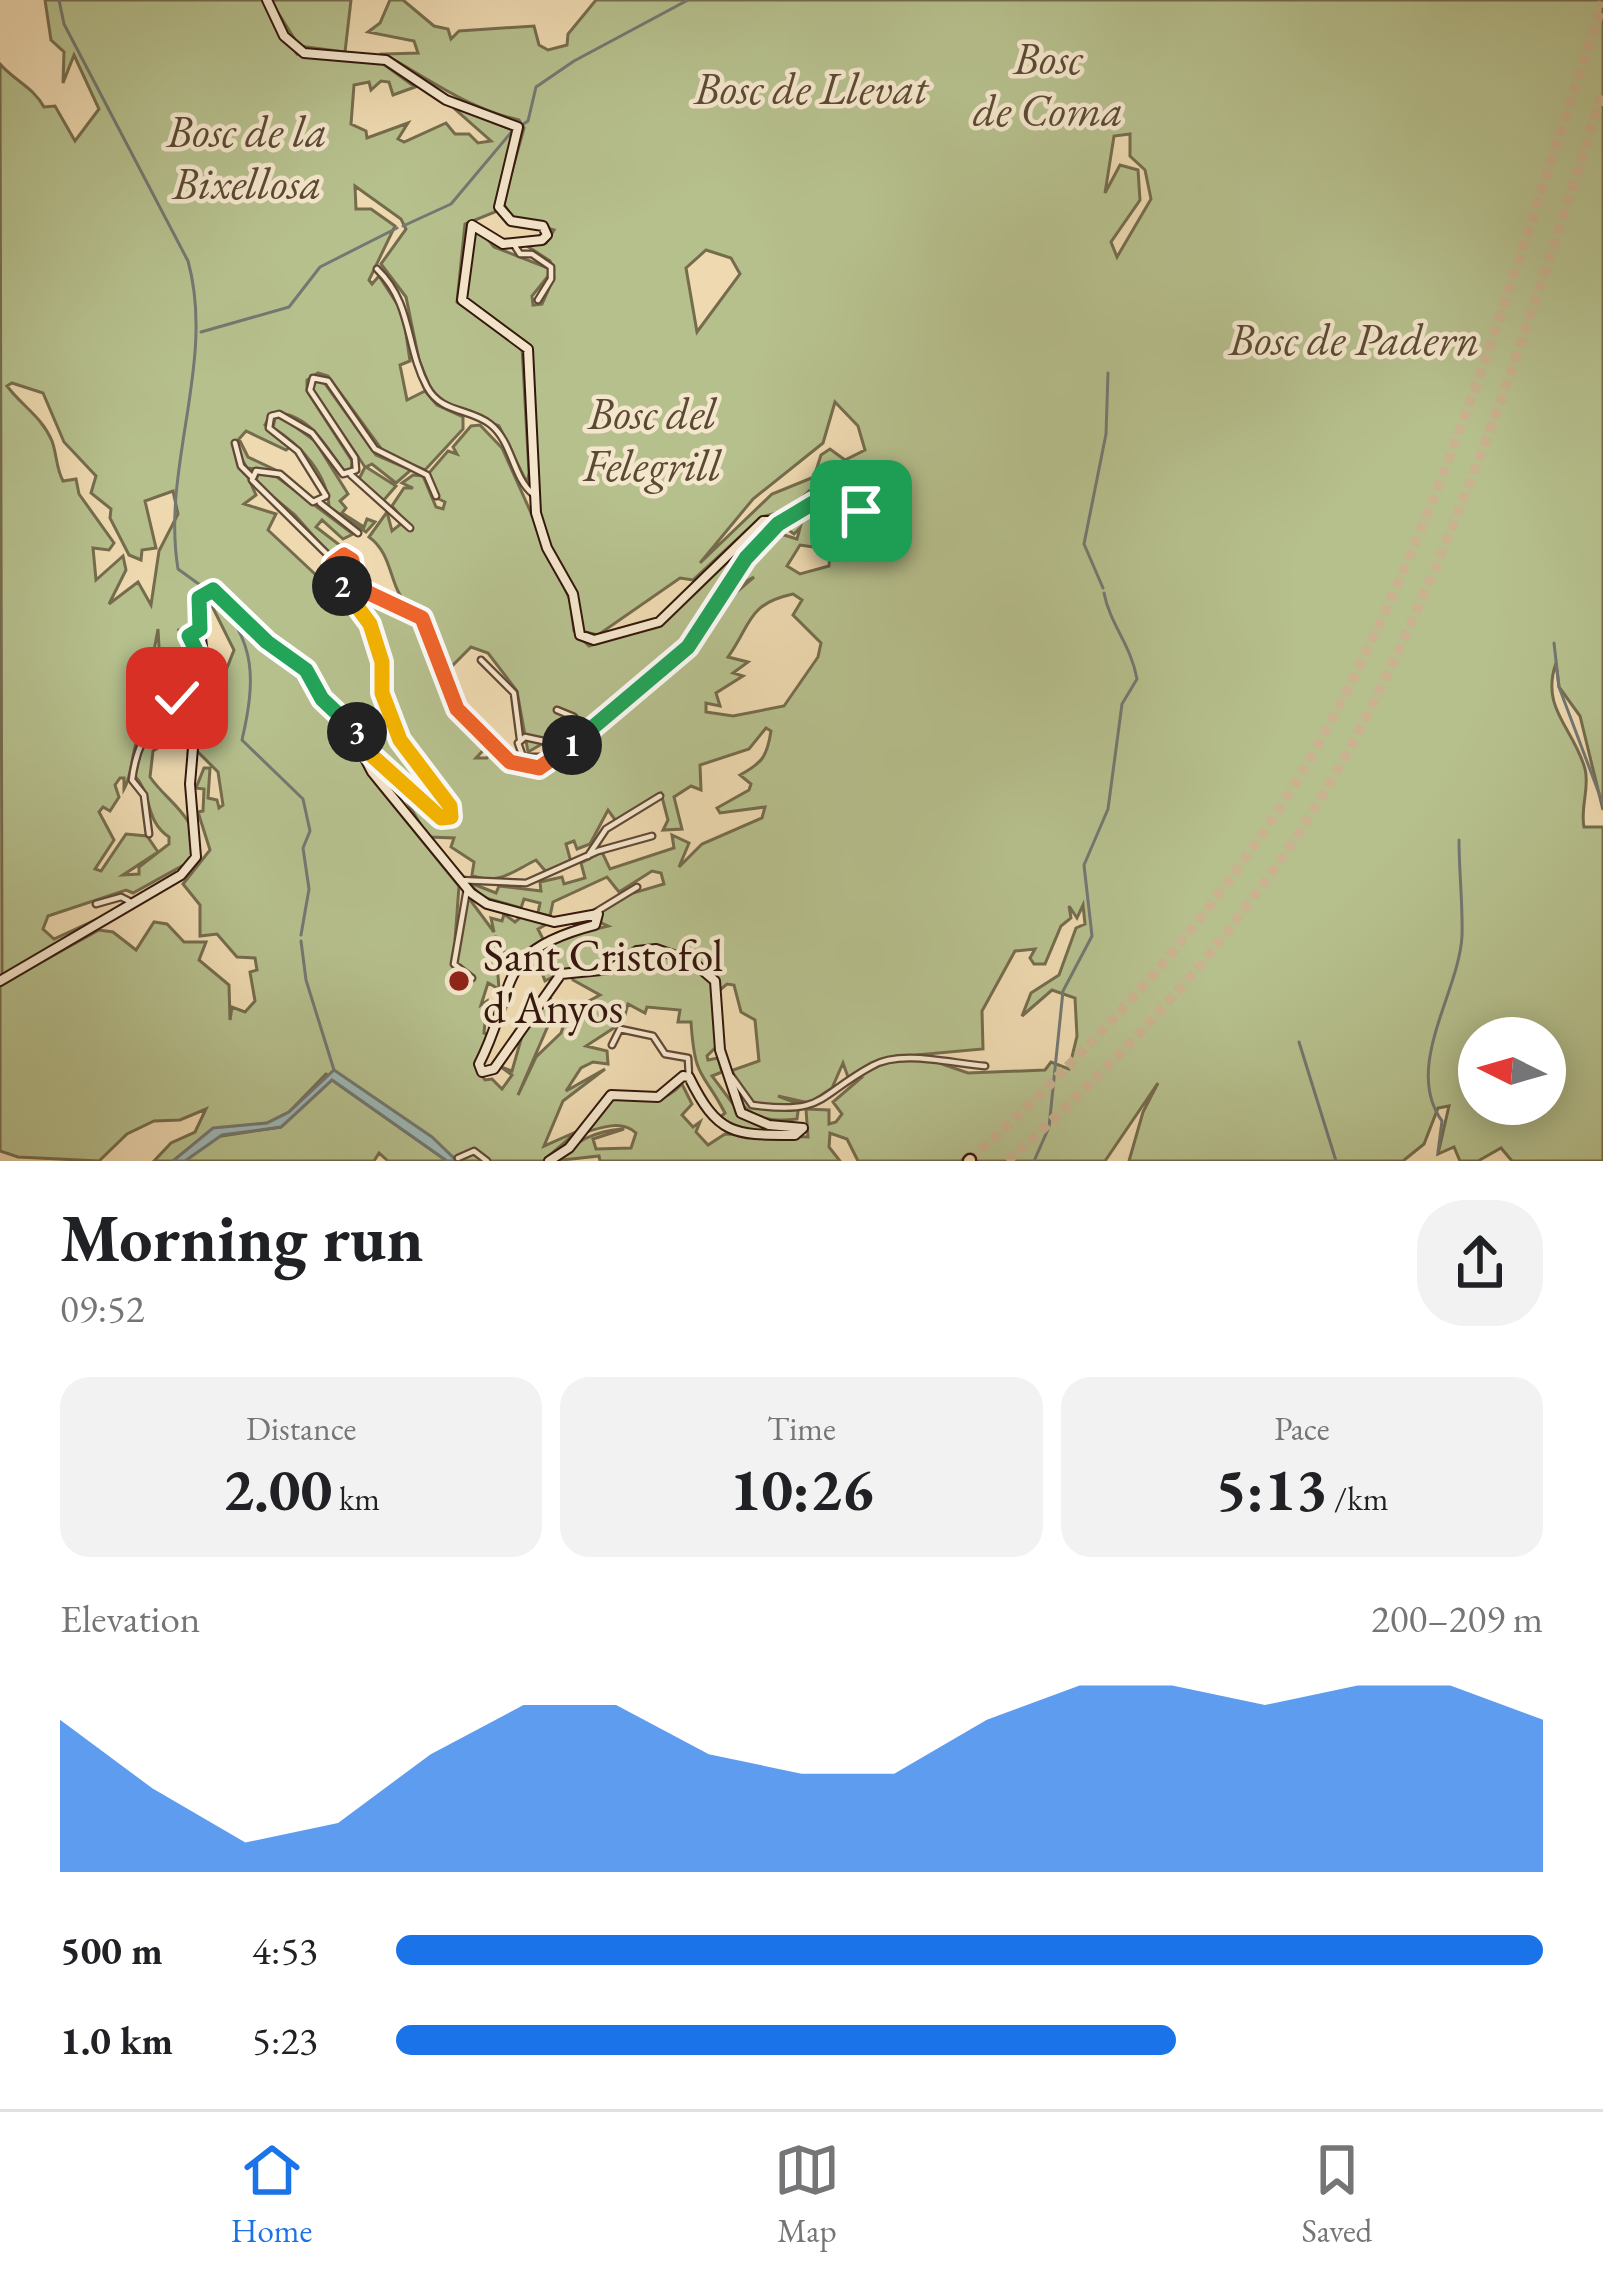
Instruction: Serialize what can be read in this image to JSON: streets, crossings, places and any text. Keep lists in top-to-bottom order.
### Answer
{
  "parks": [
    "Bosc de Coma",
    "Bosc de Llevat",
    "Bosc de la Bixellosa",
    "Bosc de Padern",
    "Bosc del Felegrill"
  ],
  "places": ["Sant Cristofol d'Anyos"],
  "north": "left",
  "page": {
    "pins": ["2", "3", "1"],
    "heading": ["Morning run", "09:52"],
    "stats": [
      ["Distance", "2.00 km"],
      ["Time", "10:26"],
      ["Pace", "5:13 /km"]
    ],
    "chart": ["Elevation", "200–209 m"],
    "list": [
      {
        "name": "500 m",
        "note": "4:53"
      },
      {
        "name": "1.0 km",
        "note": "5:23"
      }
    ],
    "tabs": ["Home", "Map", "Saved"]
  }
}
